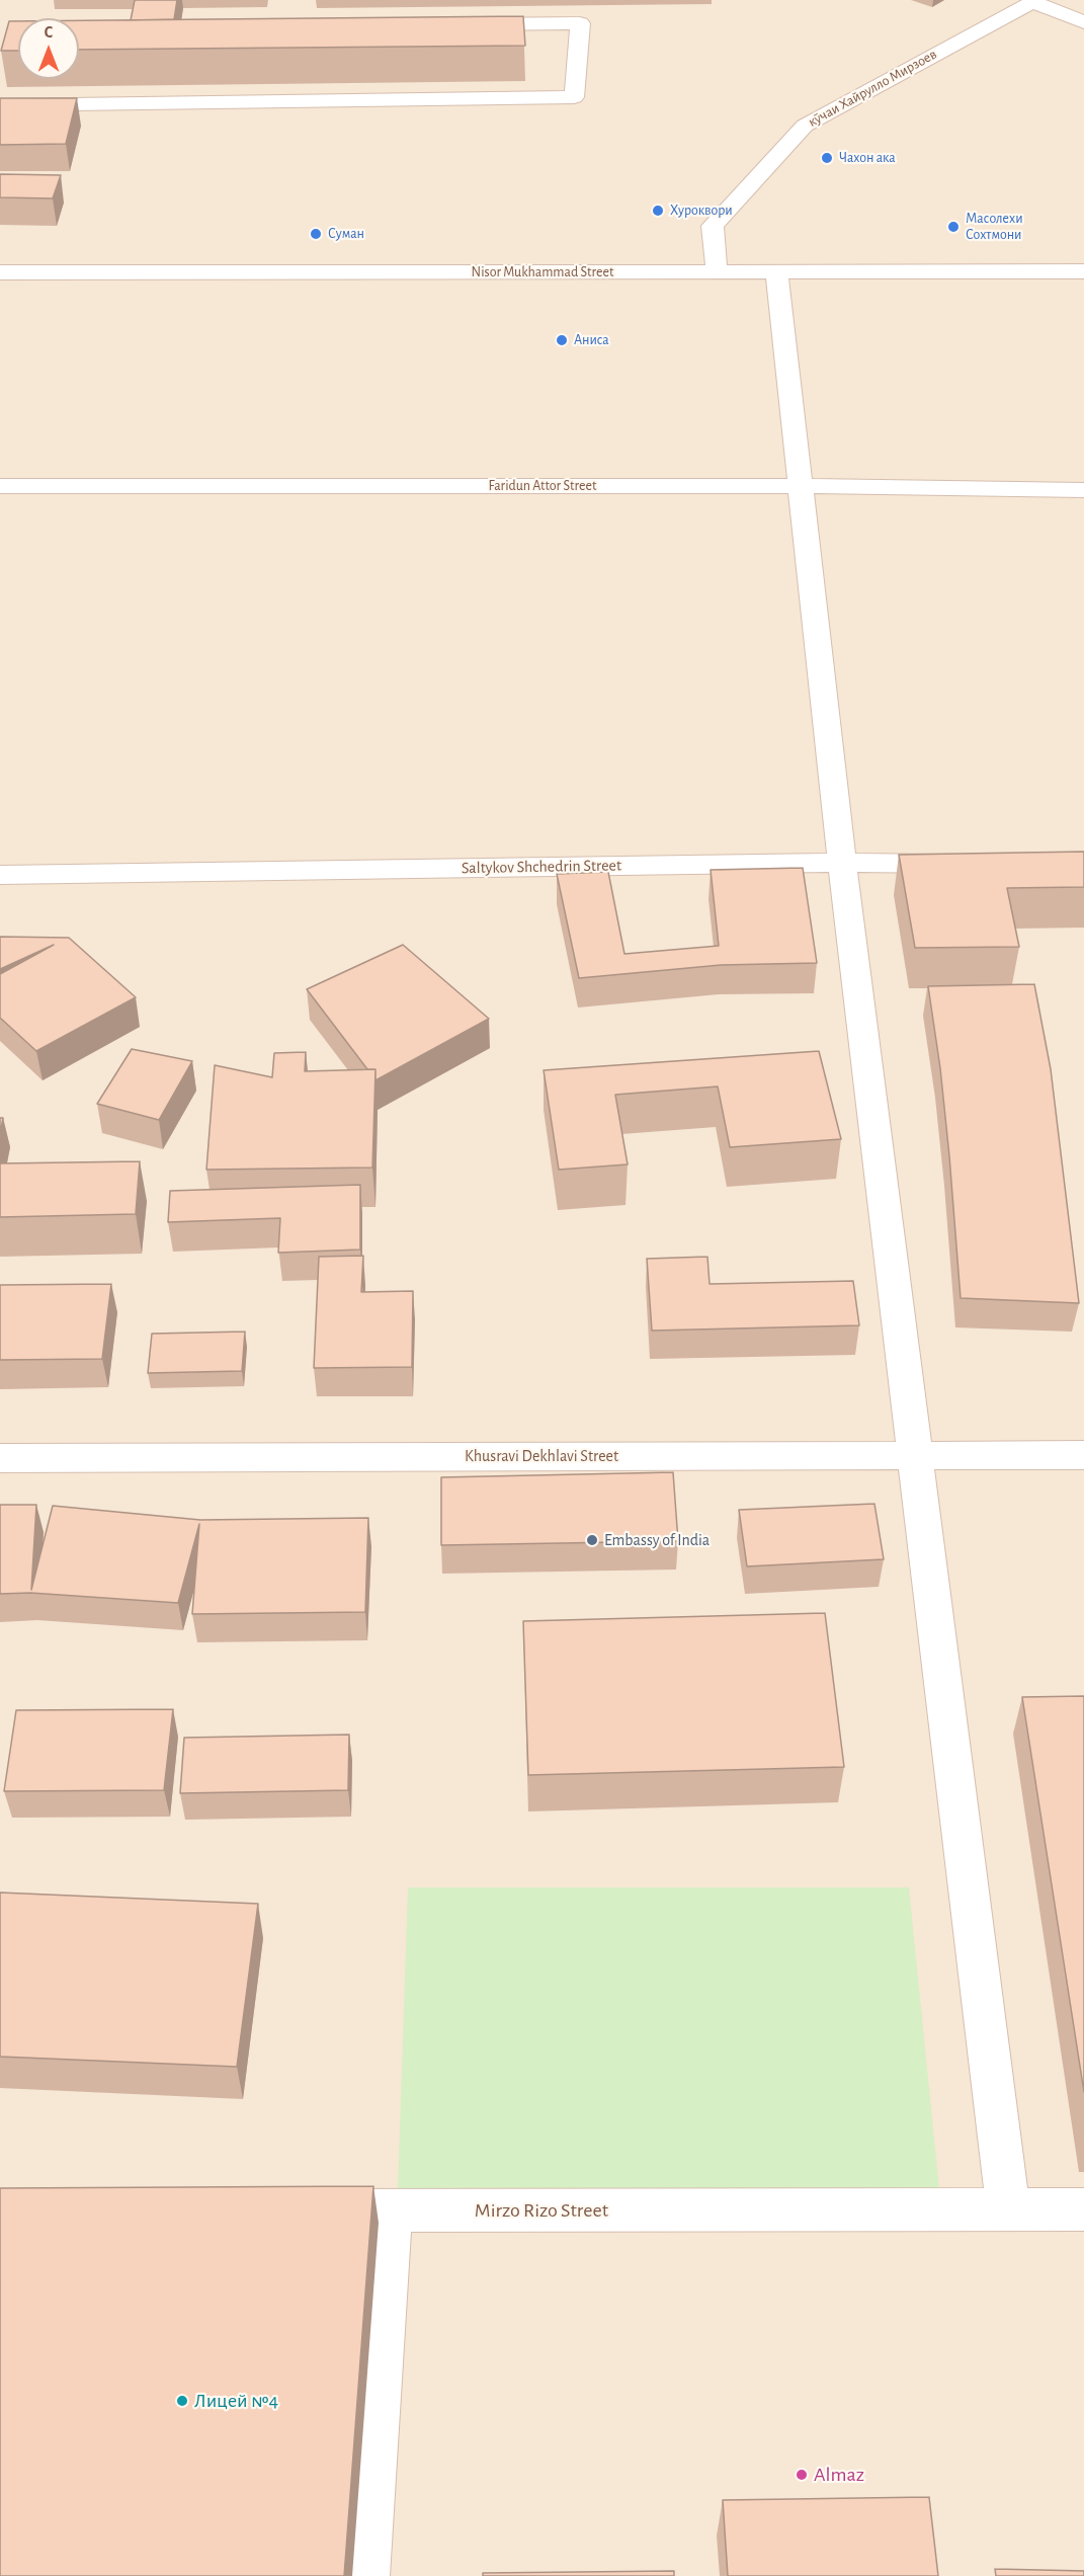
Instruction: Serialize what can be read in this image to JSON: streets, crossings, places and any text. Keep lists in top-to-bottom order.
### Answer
{
  "streets": {
    "street": [
      "кӯчаи Хайрулло Мирзоев",
      "Nisor Mukhammad Street",
      "Faridun Attor Street",
      "Saltykov Shchedrin Street",
      "Khusravi Dekhlavi Street",
      "Mirzo Rizo Street"
    ]
  },
  "crossings": [
    ["кӯчаи Хайрулло Мирзоев", "Nisor Mukhammad Street"]
  ],
  "places": [
    "Чахон ака",
    "Хуроквори",
    "Масолехи Сохтмони",
    "Суман",
    "Аниса",
    "Embassy of India",
    "Лицей №4",
    "Almaz"
  ],
  "north": "top"
}
